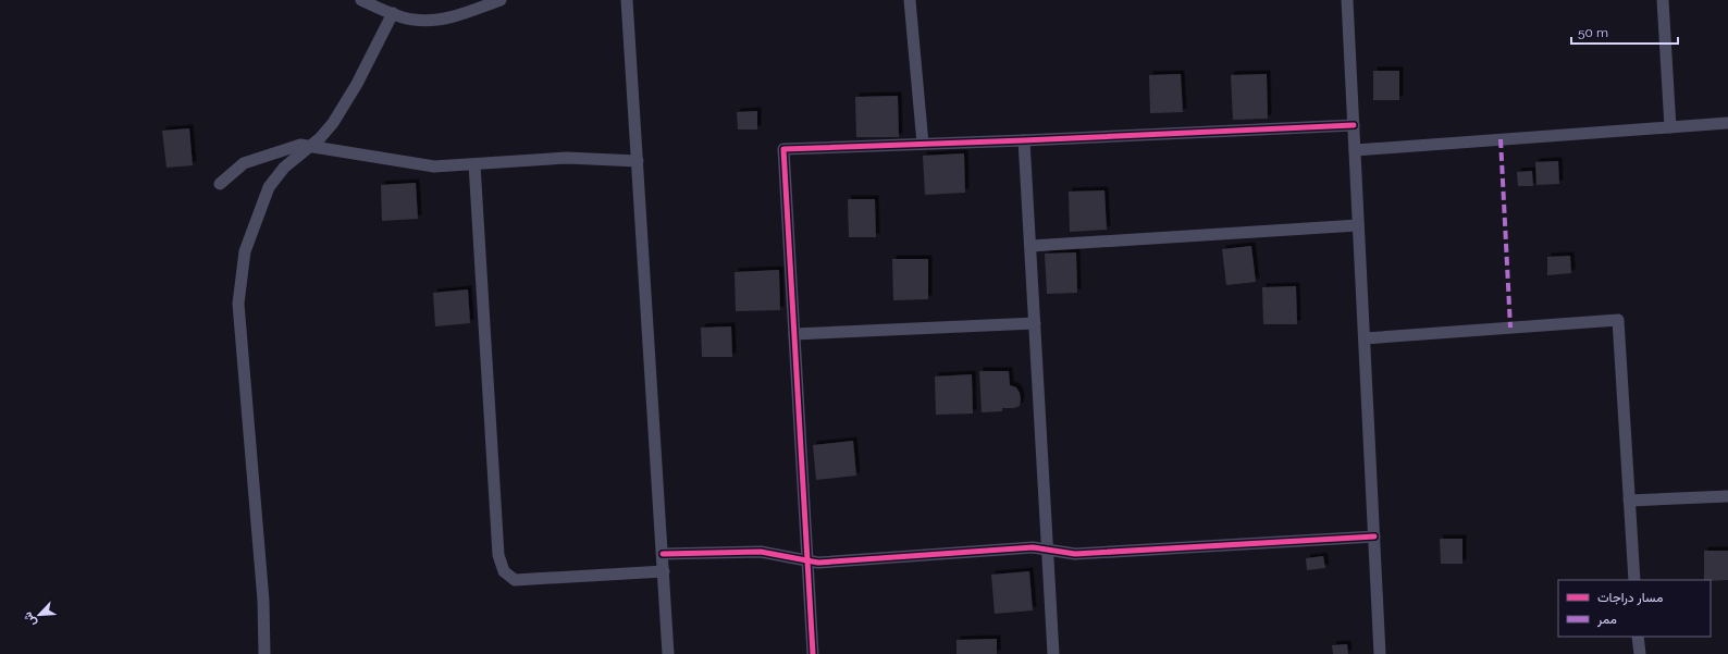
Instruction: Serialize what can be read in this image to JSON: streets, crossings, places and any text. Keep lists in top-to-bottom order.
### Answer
{
  "legend": ["مسار دراجات", "ممر"],
  "scale_bar": "50 m",
  "north": "bottom left"
}
